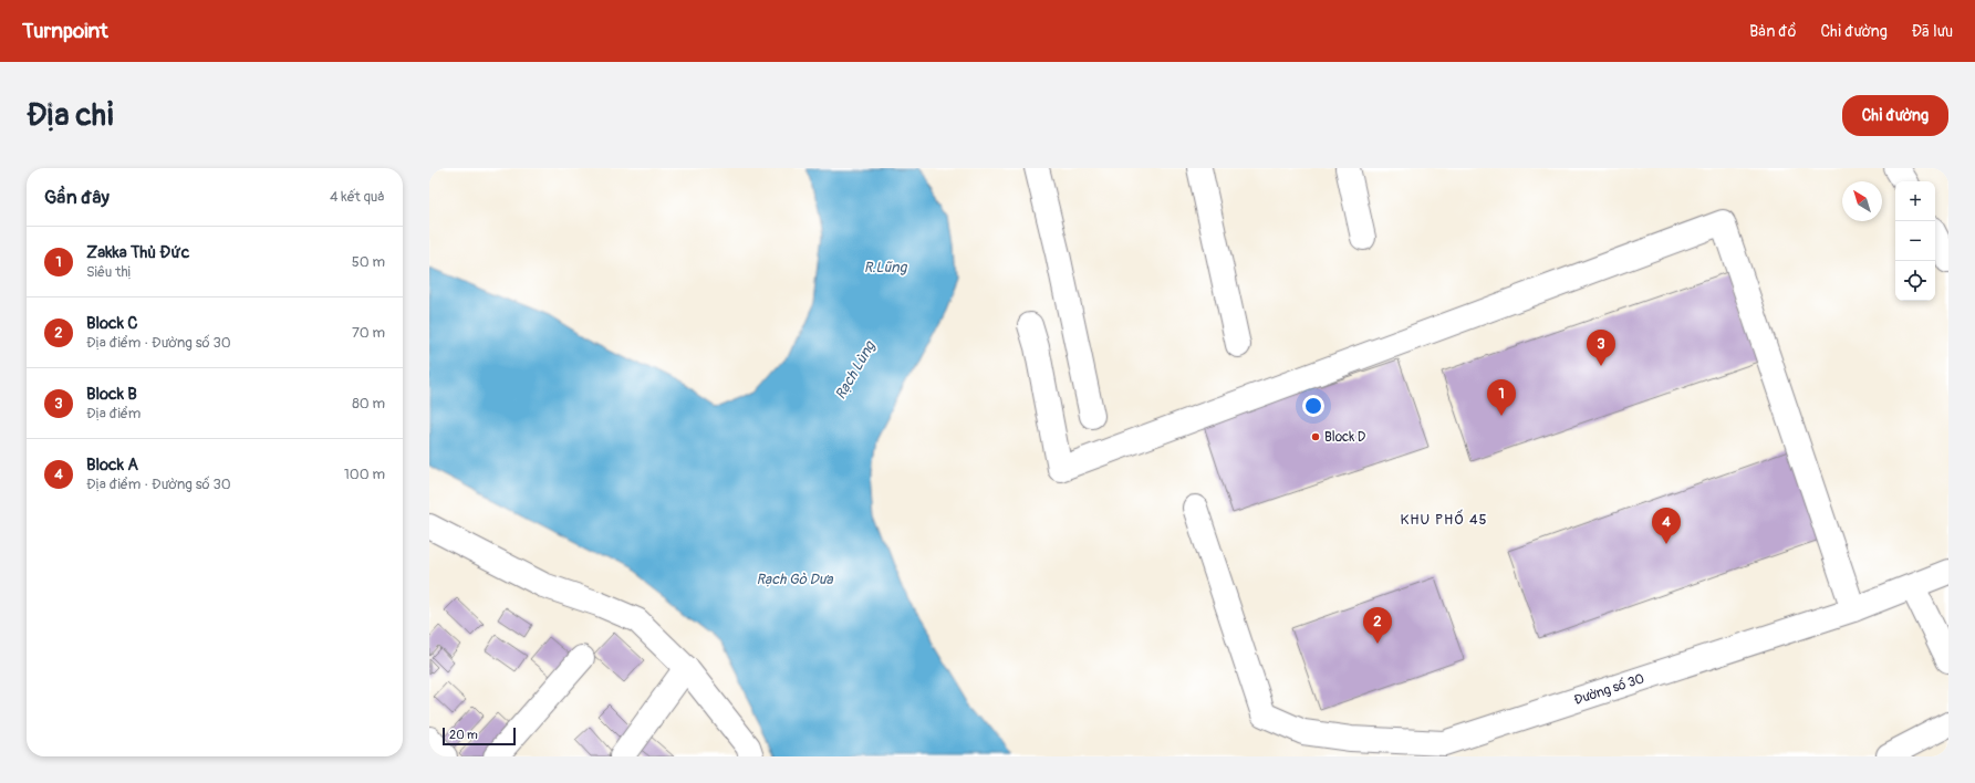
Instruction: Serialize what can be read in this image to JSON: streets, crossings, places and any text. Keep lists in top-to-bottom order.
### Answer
{
  "streets": {
    "street": ["Đường số 30"]
  },
  "districts": ["KHU PHỐ 45"],
  "water": ["R.Lũng", "Rạch Lùng", "Rạch Gò Dưa"],
  "places": ["Block D"],
  "scale_bar": "20 m",
  "north": "top left",
  "page": {
    "header": "Turnpoint",
    "nav": ["Bản đồ", "Chỉ đường", "Đã lưu"],
    "buttons": "Chỉ đường",
    "title": "Địa chỉ",
    "heading": ["Gần đây", "4 kết quả"],
    "map_buttons": ["+", "−"],
    "list": [
      {
        "mark": "1",
        "name": "Zakka Thủ Đức",
        "note": "Siêu thị",
        "value": "50 m"
      },
      {
        "mark": "2",
        "name": "Block C",
        "note": "Địa điểm · Đường số 30",
        "value": "70 m"
      },
      {
        "mark": "3",
        "name": "Block B",
        "note": "Địa điểm",
        "value": "80 m"
      },
      {
        "mark": "4",
        "name": "Block A",
        "note": "Địa điểm · Đường số 30",
        "value": "100 m"
      }
    ],
    "pins": [
      "3",
      "1",
      "4",
      "2"
    ],
    "scale": "20 m"
  }
}
